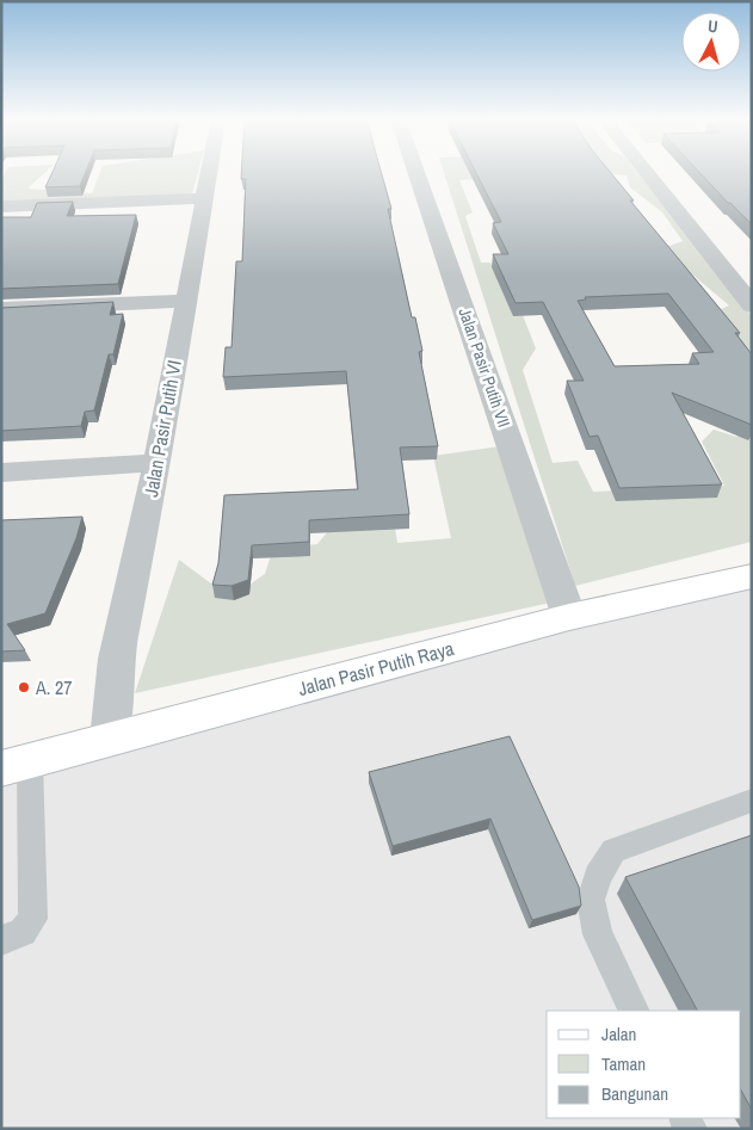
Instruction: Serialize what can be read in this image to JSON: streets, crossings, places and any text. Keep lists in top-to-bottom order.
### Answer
{
  "streets": {
    "street": ["Jalan Pasir Putih VII", "Jalan Pasir Putih VI", "Jalan Pasir Putih Raya"]
  },
  "crossings": [
    ["Jalan Pasir Putih VII", "Jalan Pasir Putih Raya"],
    ["Jalan Pasir Putih VI", "Jalan Pasir Putih Raya"]
  ],
  "places": ["A. 27"],
  "legend": ["Jalan", "Taman", "Bangunan"],
  "north": "top"
}
